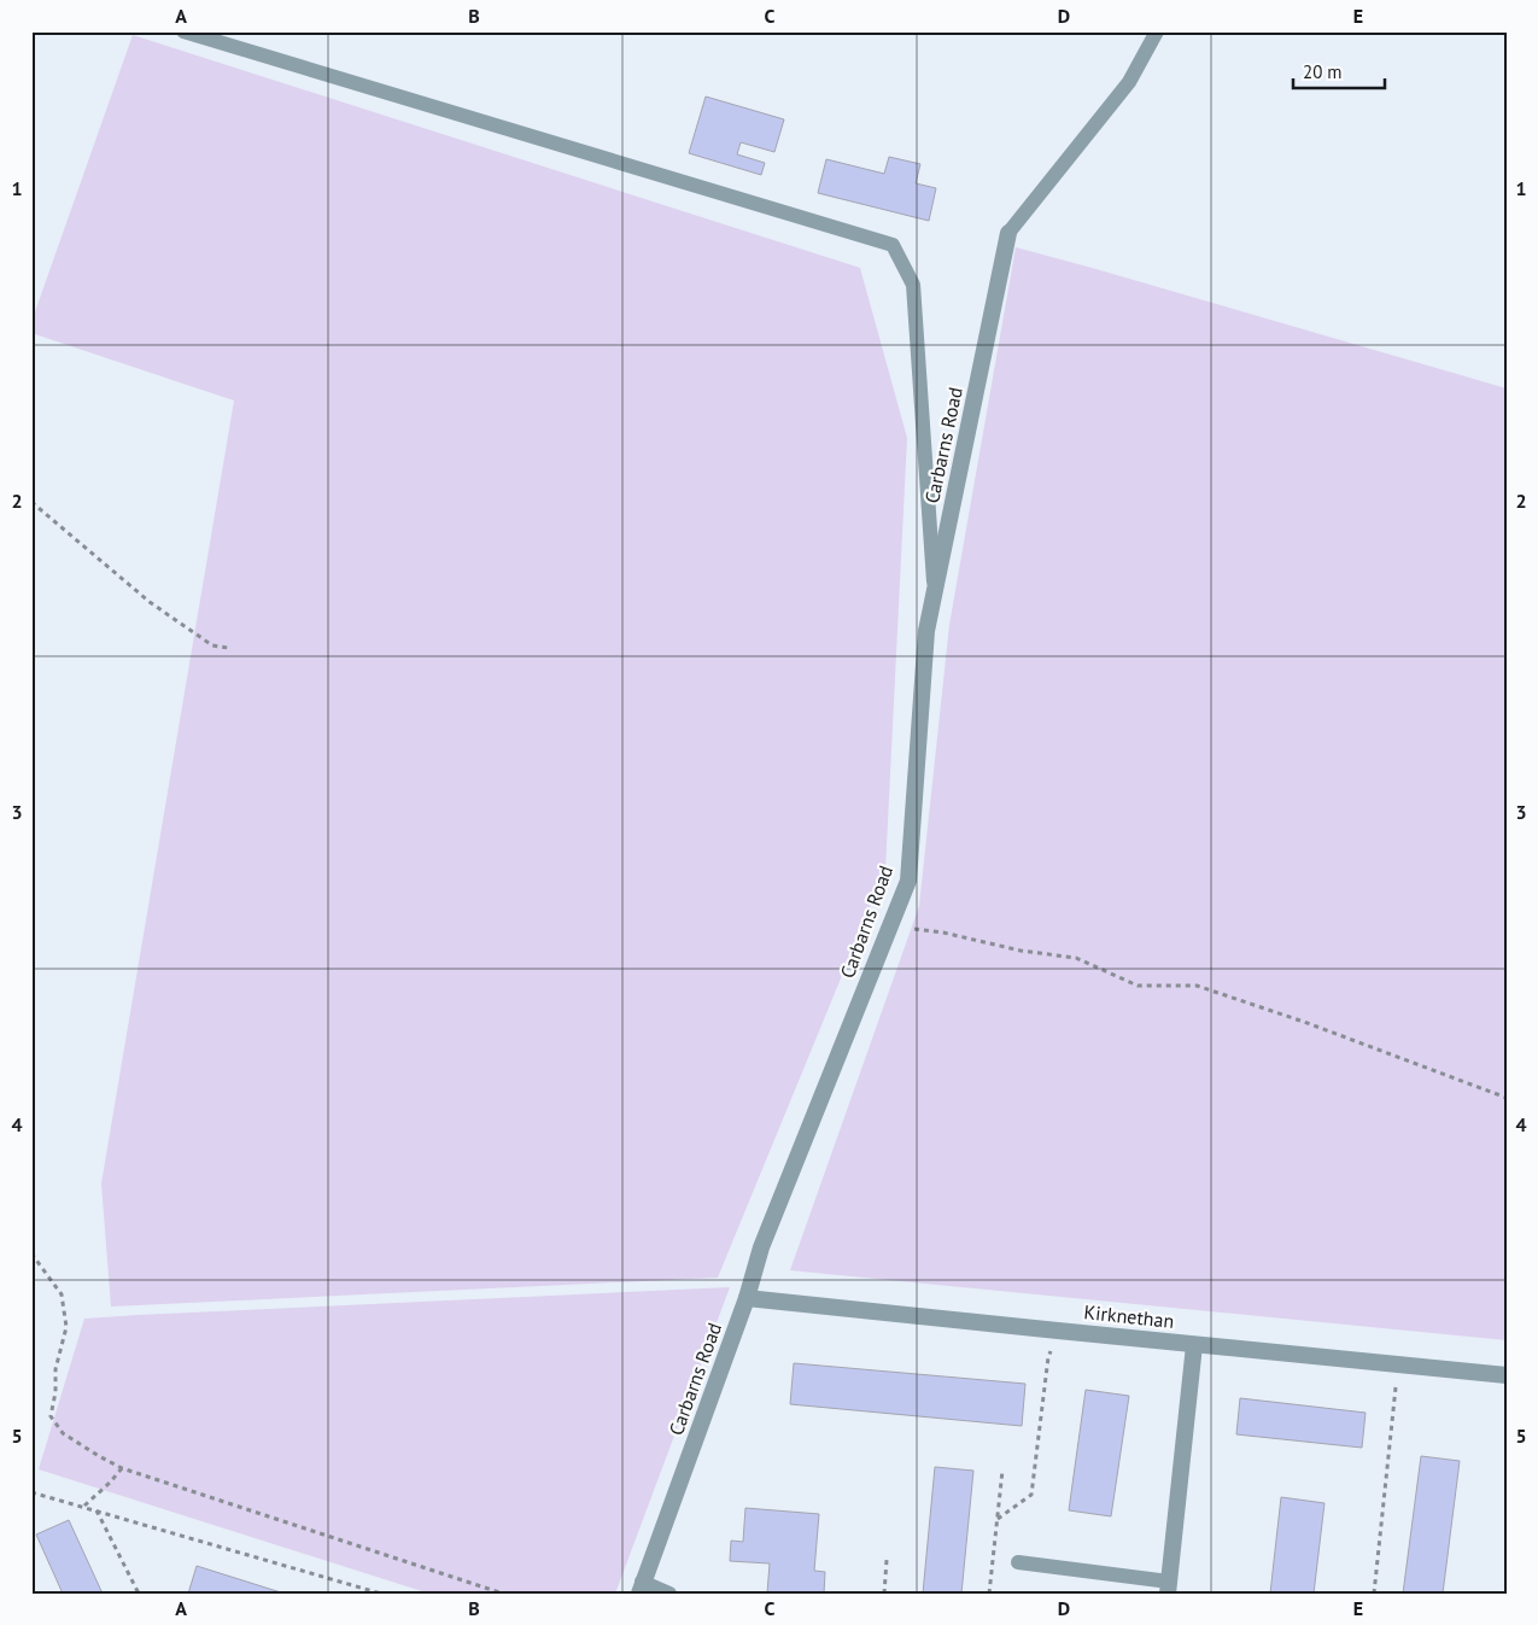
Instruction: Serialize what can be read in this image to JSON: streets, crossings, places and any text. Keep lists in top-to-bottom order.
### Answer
{
  "streets": {
    "street": ["Carbarns Road", "Kirknethan"]
  },
  "crossings": [
    ["Carbarns Road", "Kirknethan"]
  ],
  "scale_bar": "20 m",
  "grid": {
    "columns": [
      "A",
      "B",
      "C",
      "D",
      "E"
    ],
    "rows": [
      "1",
      "2",
      "3",
      "4",
      "5"
    ]
  }
}
